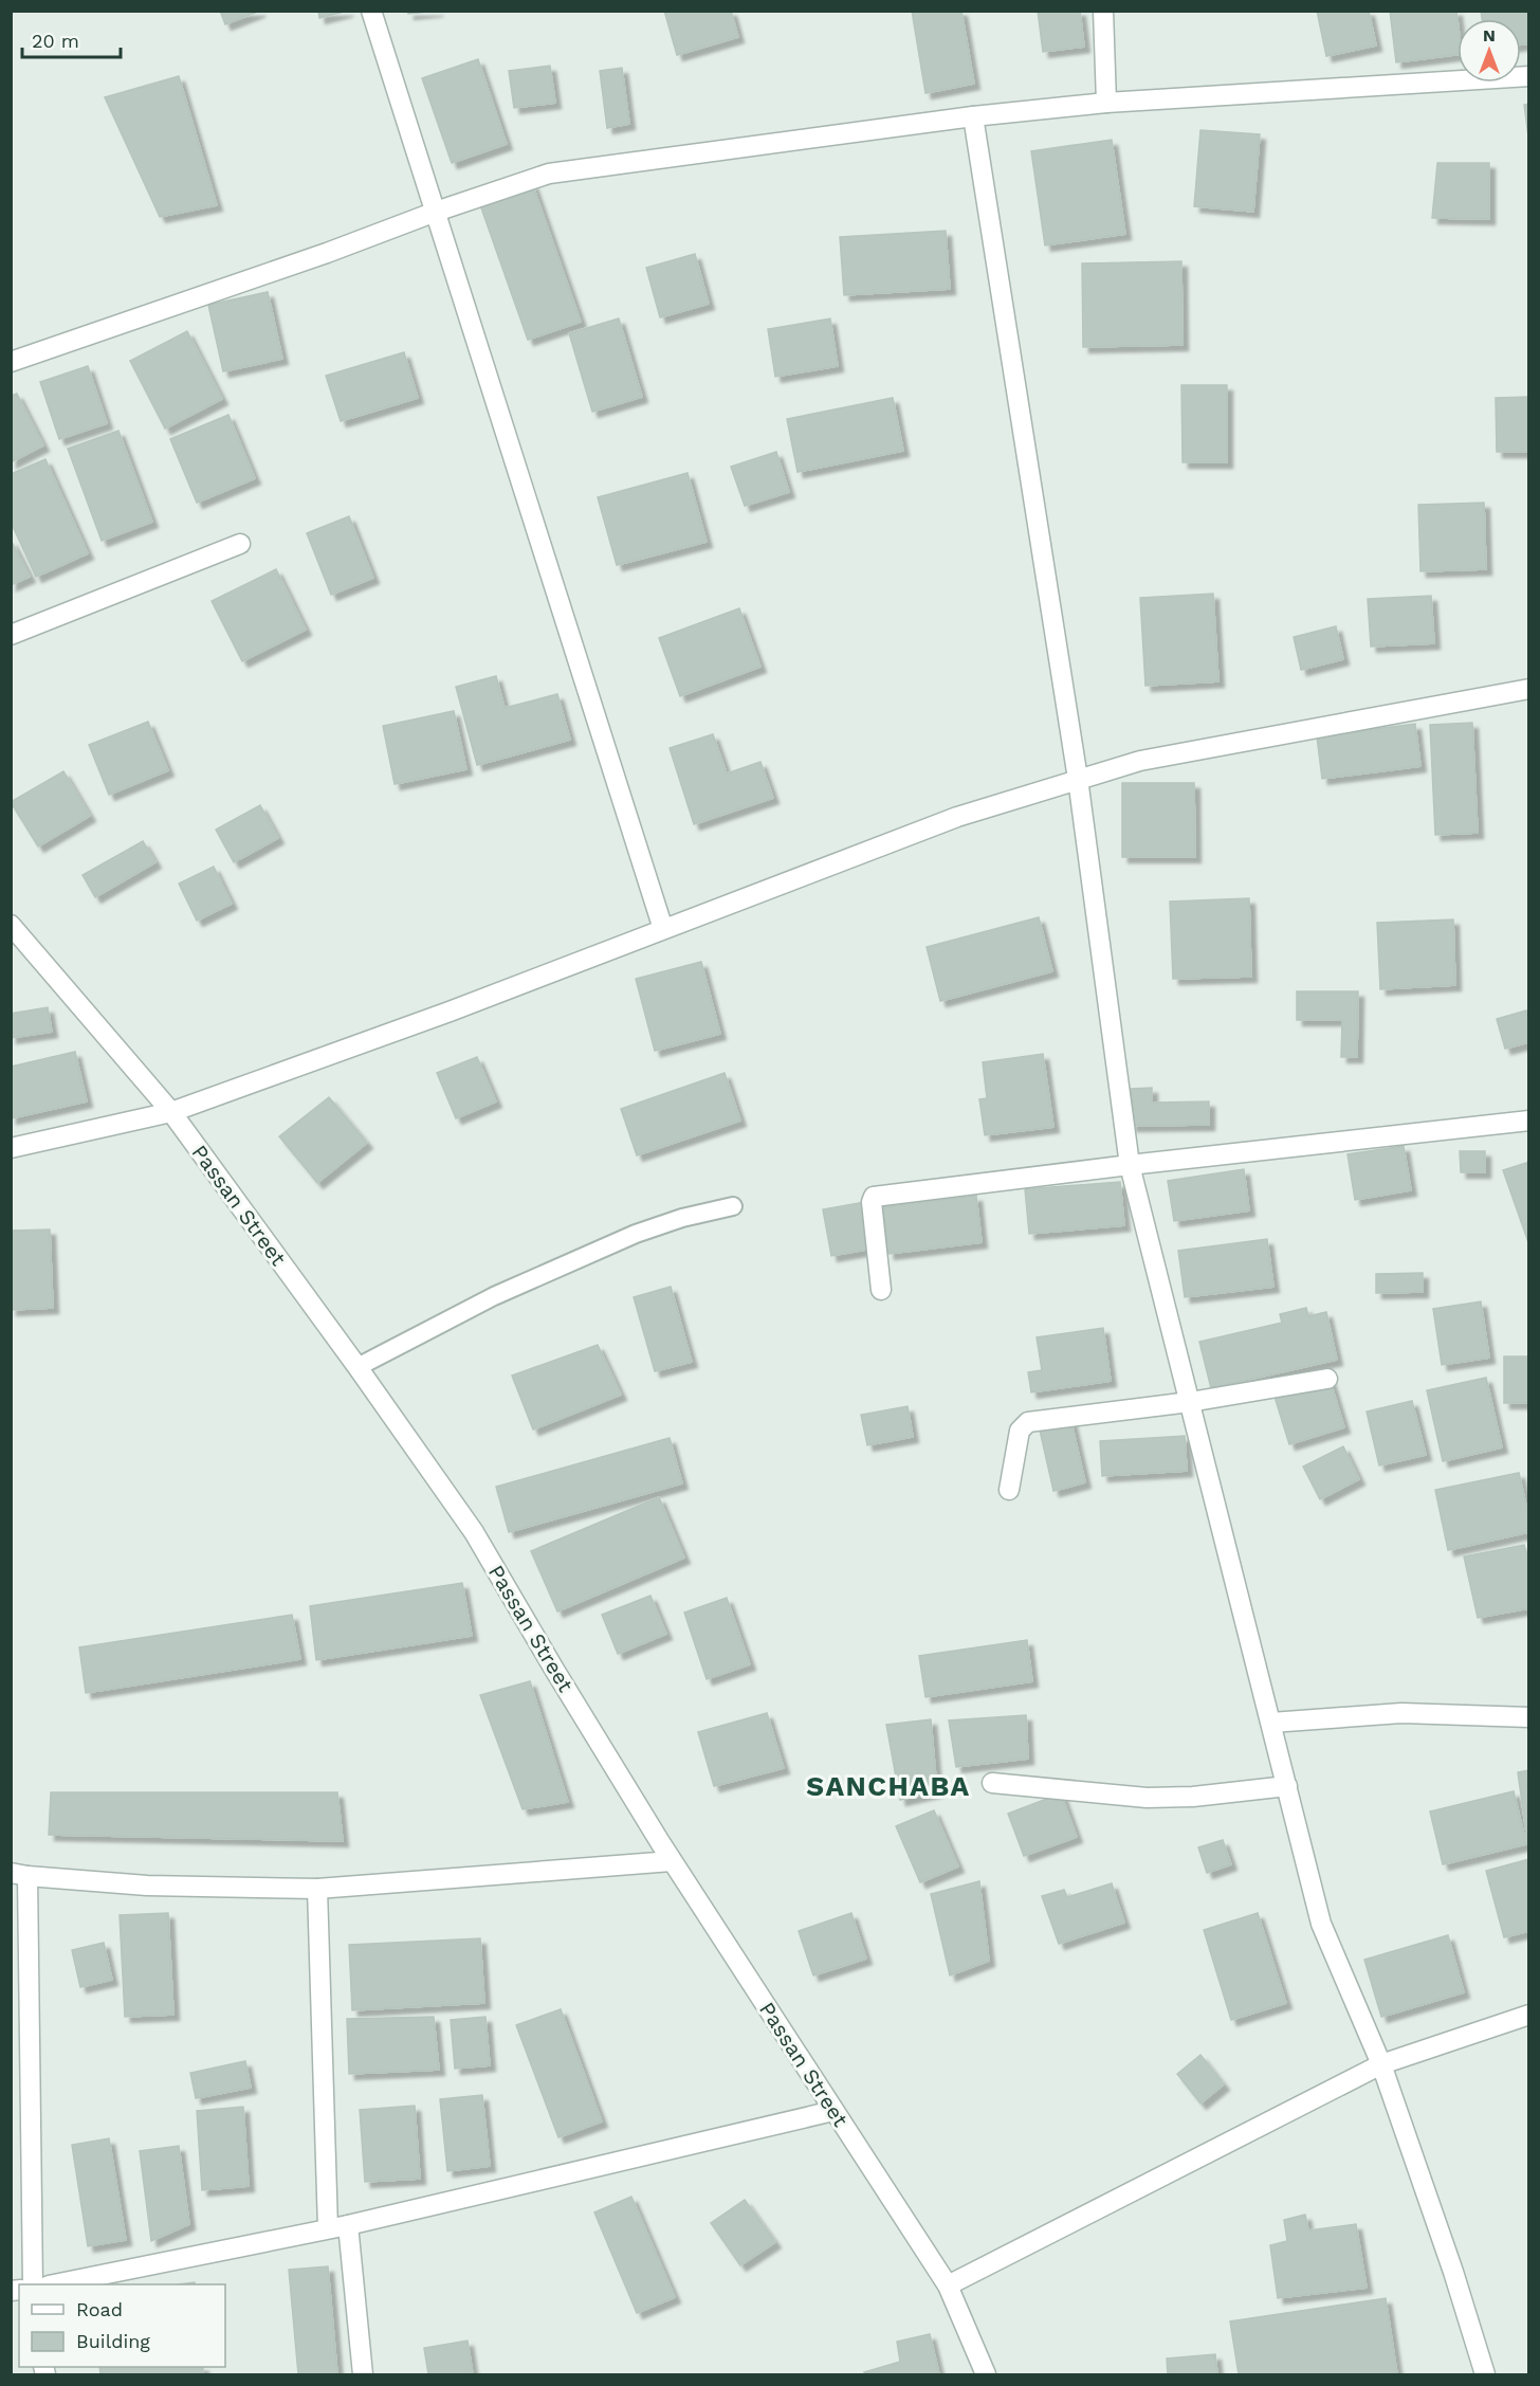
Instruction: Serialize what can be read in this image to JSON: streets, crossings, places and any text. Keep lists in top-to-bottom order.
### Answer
{
  "streets": {
    "street": ["Passan Street"]
  },
  "districts": ["SANCHABA"],
  "legend": ["Road", "Building"],
  "scale_bar": "20 m",
  "north": "top"
}
